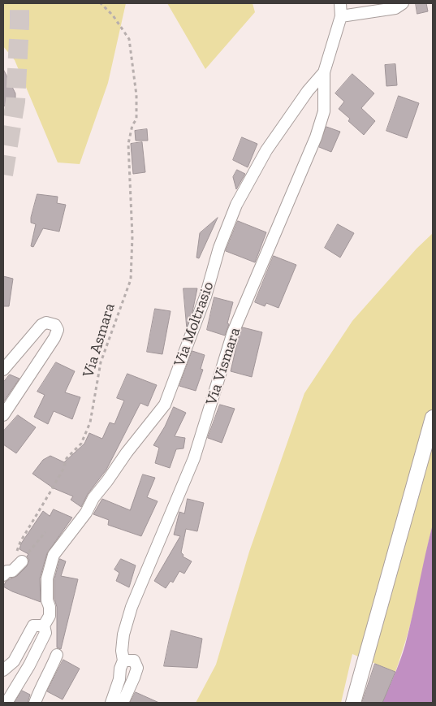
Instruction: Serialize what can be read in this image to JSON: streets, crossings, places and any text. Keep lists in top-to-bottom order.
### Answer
{
  "streets": {
    "street": ["Via Moltrasio", "Via Vismara"],
    "path": ["Via Asmara"]
  },
  "crossings": [
    ["Via Moltrasio", "Via Vismara"]
  ]
}
